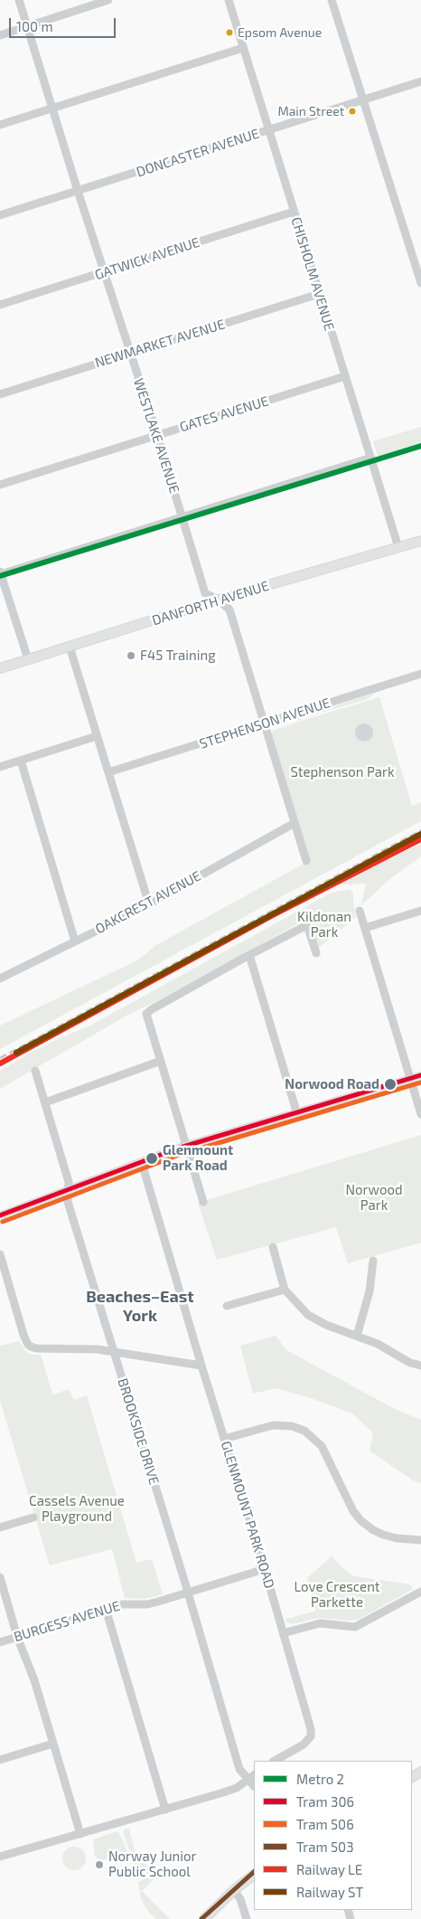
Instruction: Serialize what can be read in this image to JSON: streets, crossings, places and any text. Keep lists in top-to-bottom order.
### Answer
{
  "streets": {
    "main road": ["DANFORTH AVENUE"],
    "street": [
      "DONCASTER AVENUE",
      "GATWICK AVENUE",
      "CHISHOLM AVENUE",
      "NEWMARKET AVENUE",
      "GATES AVENUE",
      "WESTLAKE AVENUE",
      "STEPHENSON AVENUE",
      "OAKCREST AVENUE",
      "BROOKSIDE DRIVE",
      "GLENMOUNT PARK ROAD",
      "BURGESS AVENUE"
    ]
  },
  "crossings": [
    ["DONCASTER AVENUE", "CHISHOLM AVENUE"],
    ["DONCASTER AVENUE", "WESTLAKE AVENUE"],
    ["GATWICK AVENUE", "CHISHOLM AVENUE"],
    ["GATWICK AVENUE", "WESTLAKE AVENUE"],
    ["CHISHOLM AVENUE", "NEWMARKET AVENUE"],
    ["CHISHOLM AVENUE", "GATES AVENUE"],
    ["CHISHOLM AVENUE", "DANFORTH AVENUE"],
    ["NEWMARKET AVENUE", "WESTLAKE AVENUE"],
    ["GATES AVENUE", "WESTLAKE AVENUE"],
    ["WESTLAKE AVENUE", "DANFORTH AVENUE"],
    ["WESTLAKE AVENUE", "STEPHENSON AVENUE"],
    ["WESTLAKE AVENUE", "OAKCREST AVENUE"],
    ["BROOKSIDE DRIVE", "BURGESS AVENUE"],
    ["GLENMOUNT PARK ROAD", "BURGESS AVENUE"]
  ],
  "districts": ["Beaches–East York"],
  "parks": [
    "Stephenson Park",
    "Kildonan Park",
    "Norwood Park",
    "Cassels Avenue Playground",
    "Love Crescent Parkette"
  ],
  "places": [
    "Epsom Avenue",
    "Main Street",
    "F45 Training",
    "Norwood Road",
    "Glenmount Park Road",
    "Norway Junior Public School"
  ],
  "lines": [
    "metro line 2",
    "rail line ST",
    "rail line LE",
    "tram line 306",
    "tram line 506",
    "tram line 503"
  ],
  "legend": [
    "Metro 2",
    "Tram 306",
    "Tram 506",
    "Tram 503",
    "Railway LE",
    "Railway ST"
  ],
  "scale_bar": "100 m"
}
